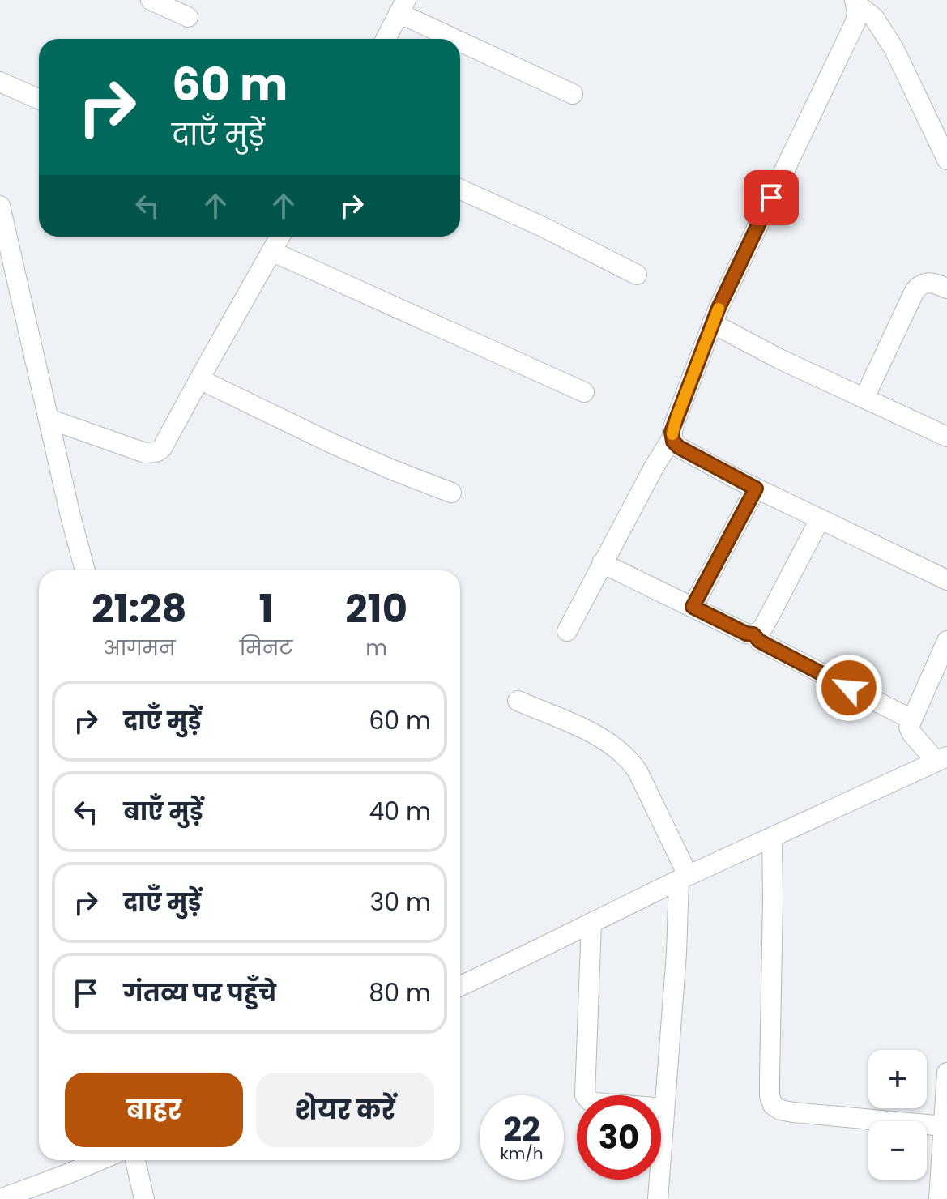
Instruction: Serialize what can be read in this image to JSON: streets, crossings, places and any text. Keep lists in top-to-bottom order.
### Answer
{
  "page": {
    "turn": ["60 m", "दाएँ मुड़ें"],
    "eta": [
      "21:28",
      "आगमन",
      "1",
      "मिनट",
      "210",
      "m"
    ],
    "list": [
      {
        "name": "दाएँ मुड़ें",
        "value": "60 m"
      },
      {
        "name": "बाएँ मुड़ें",
        "value": "40 m"
      },
      {
        "name": "दाएँ मुड़ें",
        "value": "30 m"
      },
      {
        "name": "गंतव्य पर पहुँचे",
        "value": "80 m"
      }
    ],
    "map_buttons": ["+", "−"],
    "buttons": ["बाहर", "शेयर करें"],
    "speed": "22 km/h",
    "limit": "30"
  }
}
